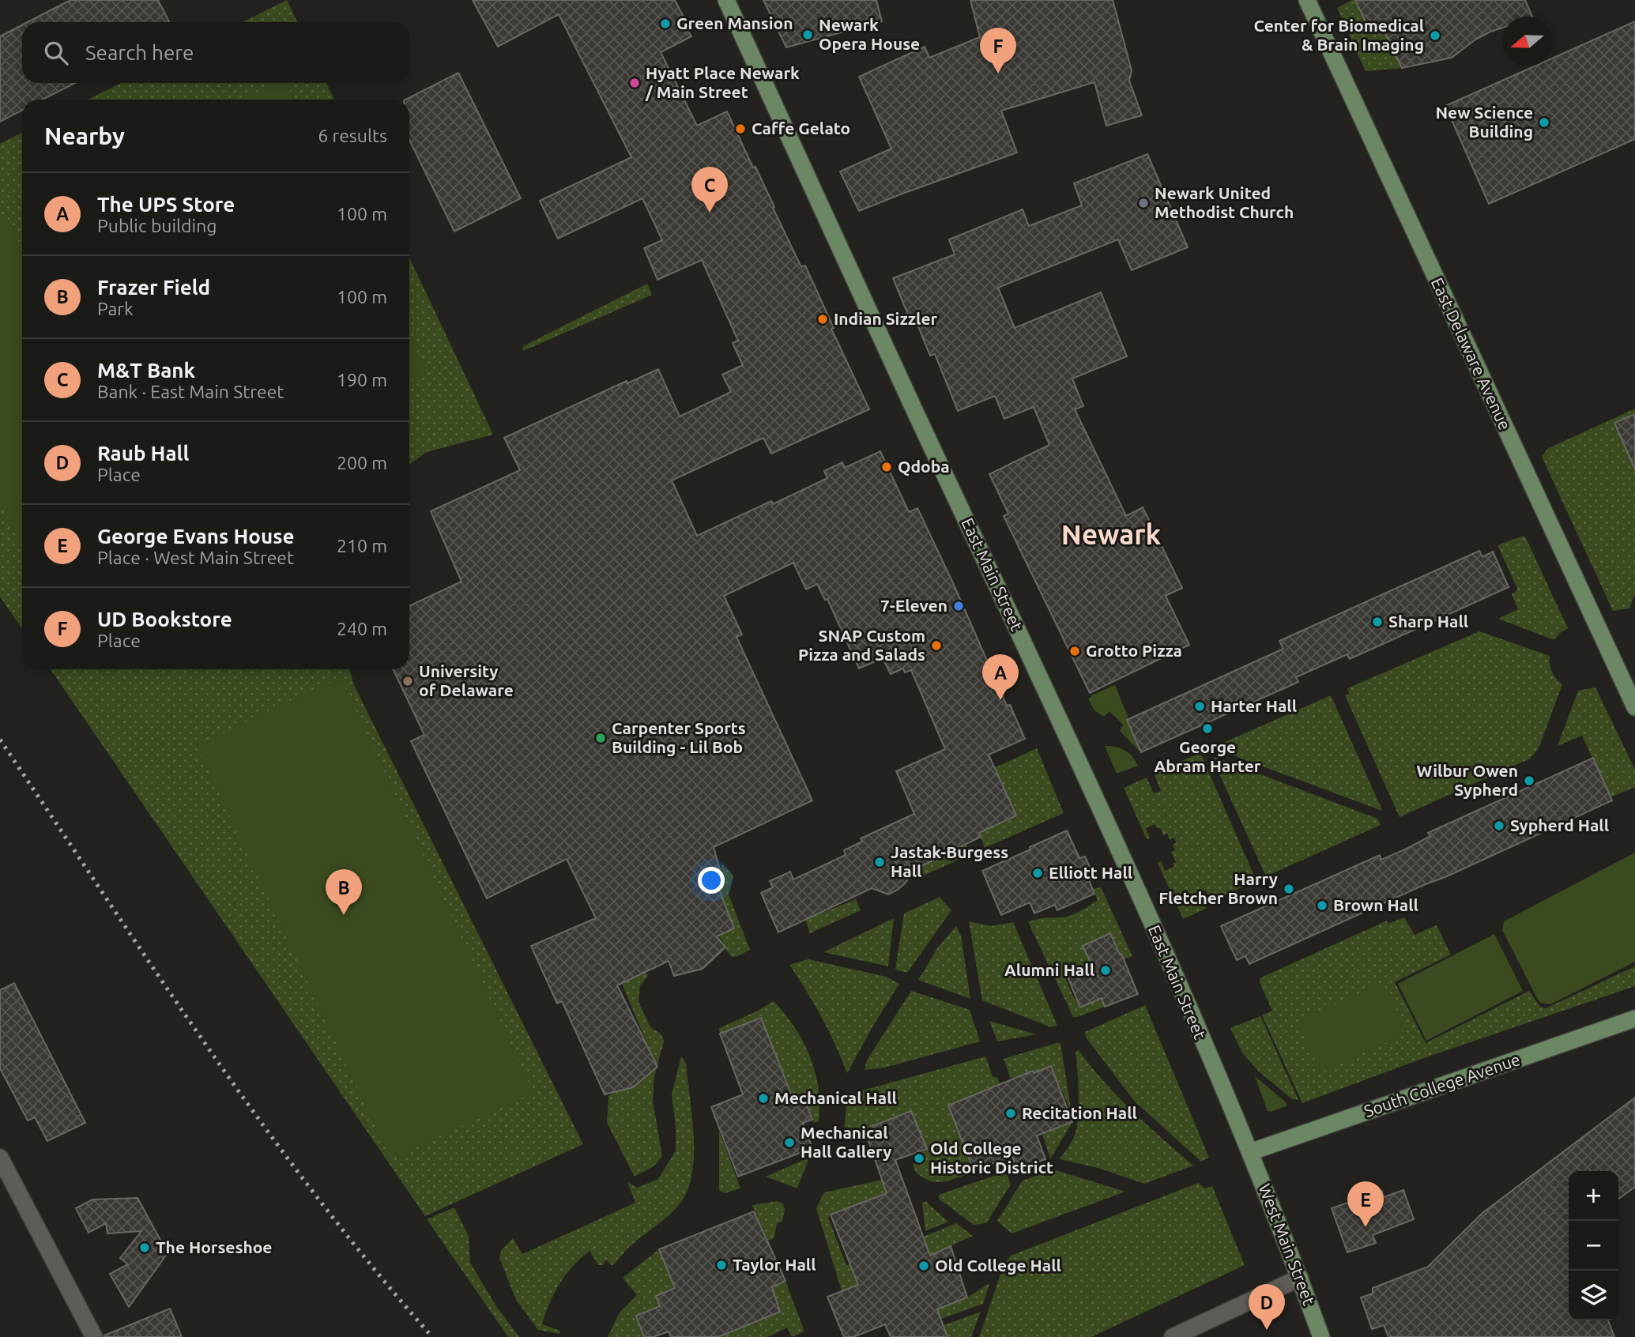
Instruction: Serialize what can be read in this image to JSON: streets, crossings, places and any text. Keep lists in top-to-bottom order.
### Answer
{
  "streets": {
    "main road": [
      "East Delaware Avenue",
      "East Main Street",
      "South College Avenue",
      "West Main Street"
    ]
  },
  "crossings": [
    ["East Main Street", "South College Avenue"],
    ["East Main Street", "West Main Street"],
    ["South College Avenue", "West Main Street"]
  ],
  "districts": ["Newark"],
  "places": [
    "Green Mansion",
    "Newark Opera House",
    "Center for Biomedical & Brain Imaging",
    "Hyatt Place Newark / Main Street",
    "New Science Building",
    "Caffe Gelato",
    "Newark United Methodist Church",
    "Indian Sizzler",
    "Qdoba",
    "7-Eleven",
    "Sharp Hall",
    "SNAP Custom Pizza and Salads",
    "Grotto Pizza",
    "University of Delaware",
    "Harter Hall",
    "George Abram Harter",
    "Carpenter Sports Building - Lil Bob",
    "Wilbur Owen Sypherd",
    "Sypherd Hall",
    "Jastak-Burgess Hall",
    "Elliott Hall",
    "Harry Fletcher Brown",
    "Brown Hall",
    "Alumni Hall",
    "Mechanical Hall",
    "Recitation Hall",
    "Mechanical Hall Gallery",
    "Old College Historic District",
    "The Horseshoe",
    "Taylor Hall",
    "Old College Hall"
  ],
  "north": "left",
  "page": {
    "search": "Search here",
    "pins": [
      "F",
      "C",
      "A",
      "B",
      "E",
      "D"
    ],
    "heading": ["Nearby", "6 results"],
    "list": [
      {
        "mark": "A",
        "name": "The UPS Store",
        "note": "Public building",
        "value": "100 m"
      },
      {
        "mark": "B",
        "name": "Frazer Field",
        "note": "Park",
        "value": "100 m"
      },
      {
        "mark": "C",
        "name": "M&T Bank",
        "note": "Bank · East Main Street",
        "value": "190 m"
      },
      {
        "mark": "D",
        "name": "Raub Hall",
        "note": "Place",
        "value": "200 m"
      },
      {
        "mark": "E",
        "name": "George Evans House",
        "note": "Place · West Main Street",
        "value": "210 m"
      },
      {
        "mark": "F",
        "name": "UD Bookstore",
        "note": "Place",
        "value": "240 m"
      }
    ],
    "map_buttons": ["+", "−"]
  }
}
